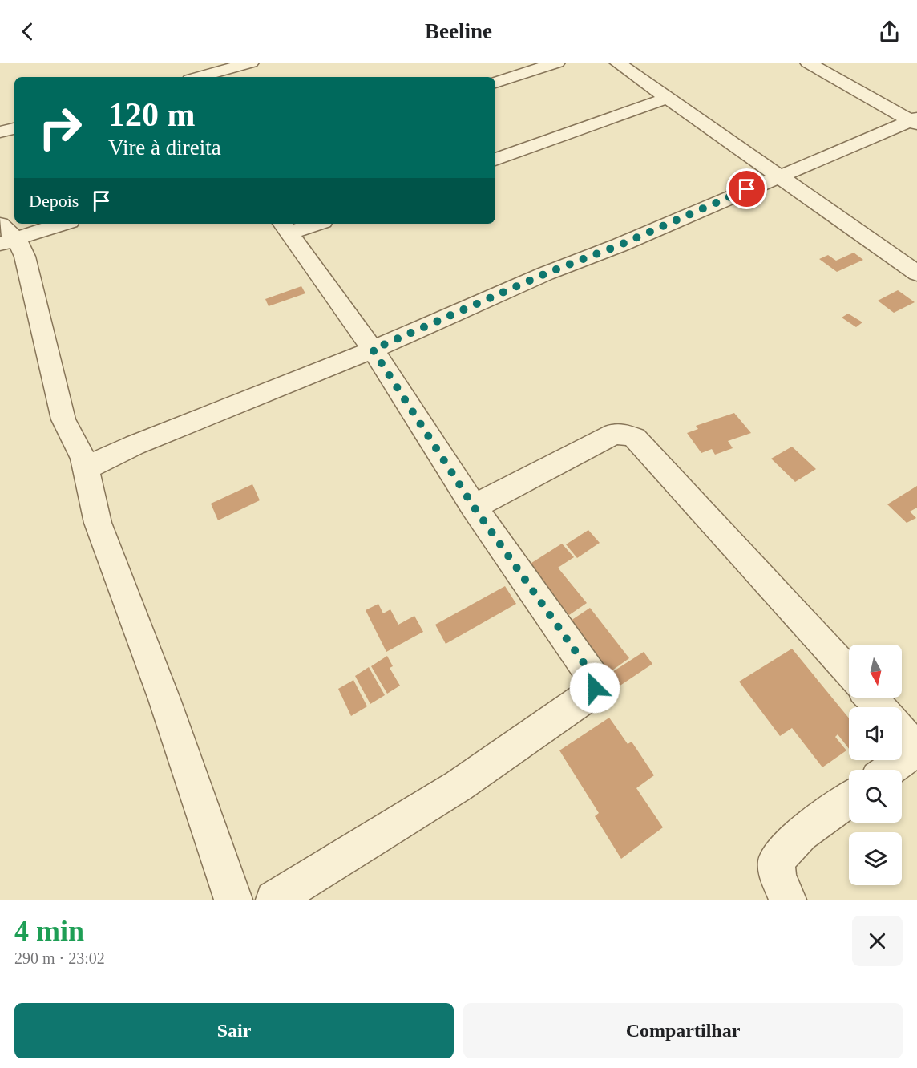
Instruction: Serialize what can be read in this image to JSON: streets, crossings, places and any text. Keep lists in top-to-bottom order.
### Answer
{
  "north": "bottom",
  "page": {
    "header": "Beeline",
    "turn": ["120 m", "Vire à direita"],
    "then": "Depois",
    "heading": ["4 min", "290 m · 23:02"],
    "buttons": ["Sair", "Compartilhar"]
  }
}
